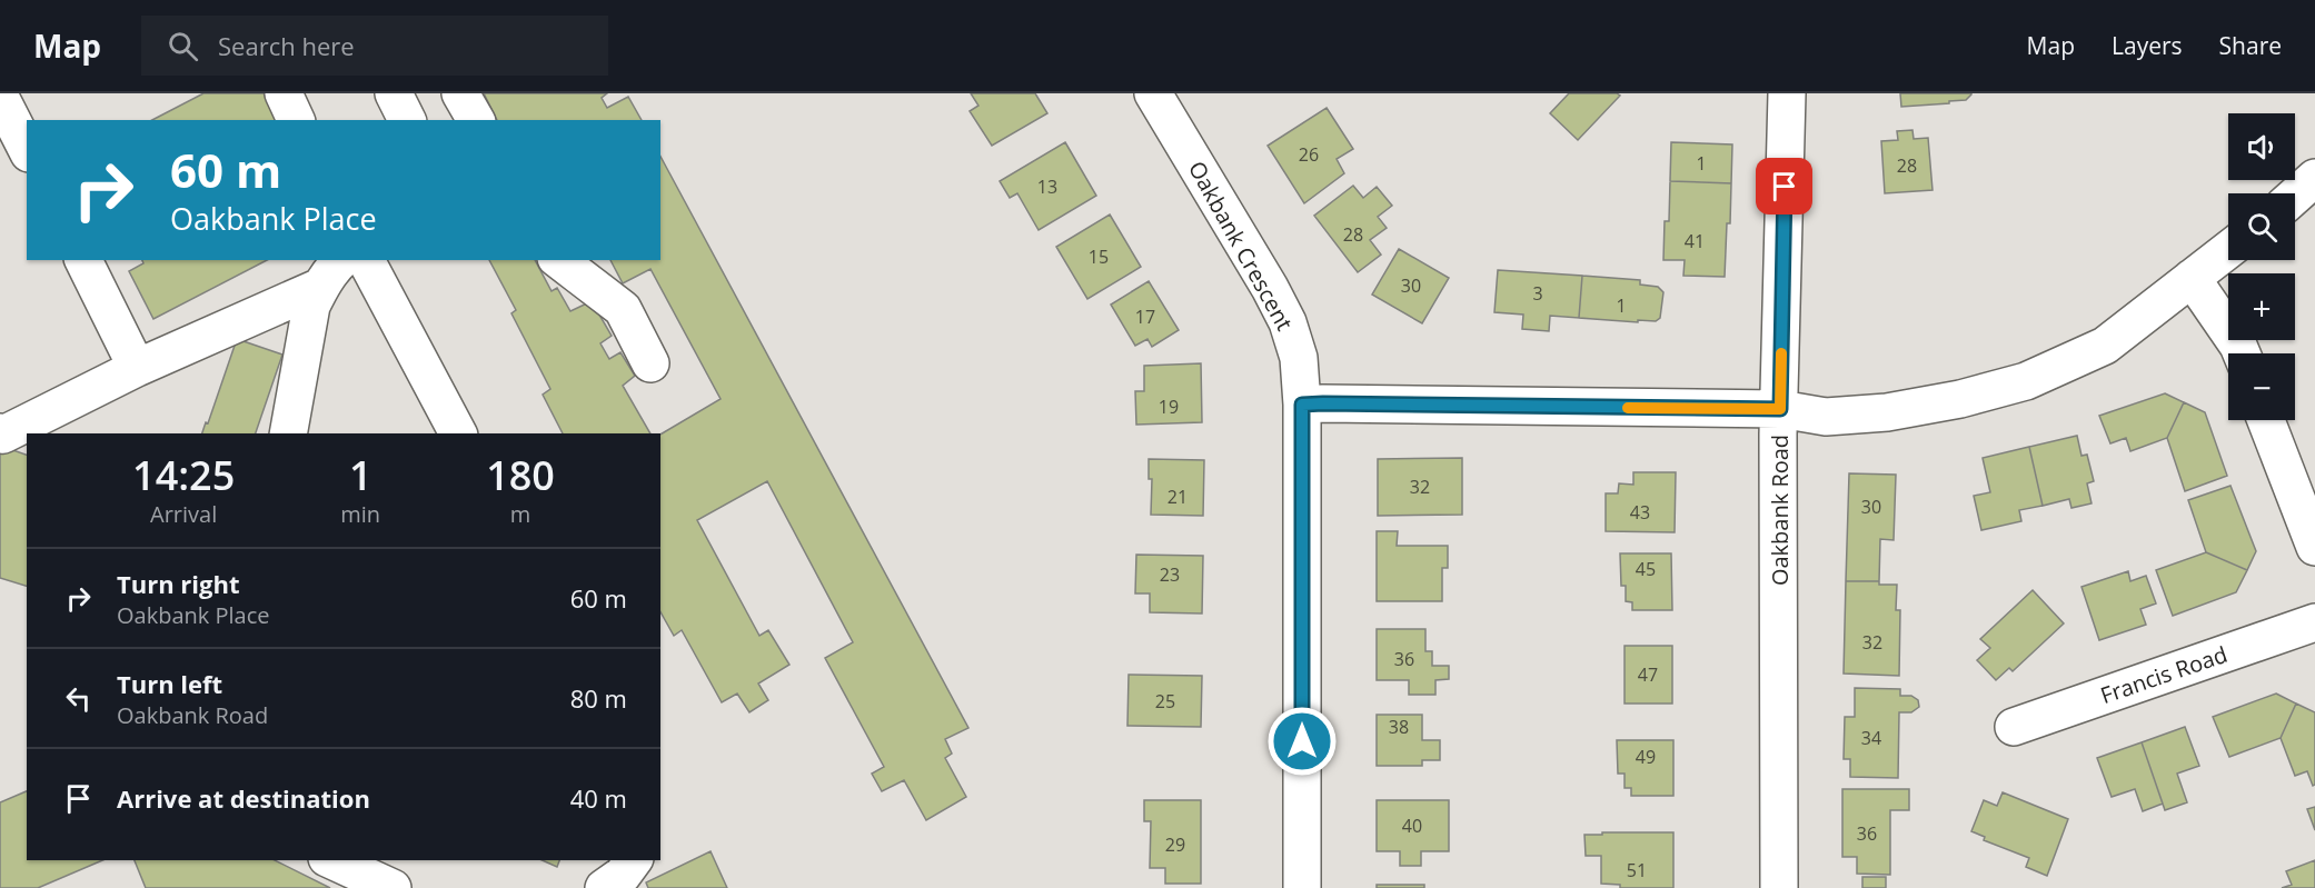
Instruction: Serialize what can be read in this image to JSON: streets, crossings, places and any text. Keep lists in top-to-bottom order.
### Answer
{
  "streets": {
    "street": ["Oakbank Crescent", "Oakbank Road", "Francis Road"]
  },
  "house_numbers": [
    "26",
    "1",
    "28",
    "13",
    "28",
    "41",
    "15",
    "30",
    "3",
    "1",
    "17",
    "19",
    "32",
    "21",
    "30",
    "43",
    "45",
    "23",
    "32",
    "36",
    "47",
    "25",
    "38",
    "34",
    "49",
    "40",
    "36",
    "29",
    "51"
  ],
  "page": {
    "header": "Map",
    "search": "Search here",
    "nav": ["Map", "Layers", "Share"],
    "map_buttons": ["+", "−"],
    "turn": ["60 m", "Oakbank Place"],
    "eta": [
      "14:25",
      "Arrival",
      "1",
      "min",
      "180",
      "m"
    ],
    "list": [
      {
        "name": "Turn right",
        "note": "Oakbank Place",
        "value": "60 m"
      },
      {
        "name": "Turn left",
        "note": "Oakbank Road",
        "value": "80 m"
      },
      {
        "name": "Arrive at destination",
        "value": "40 m"
      }
    ]
  }
}
